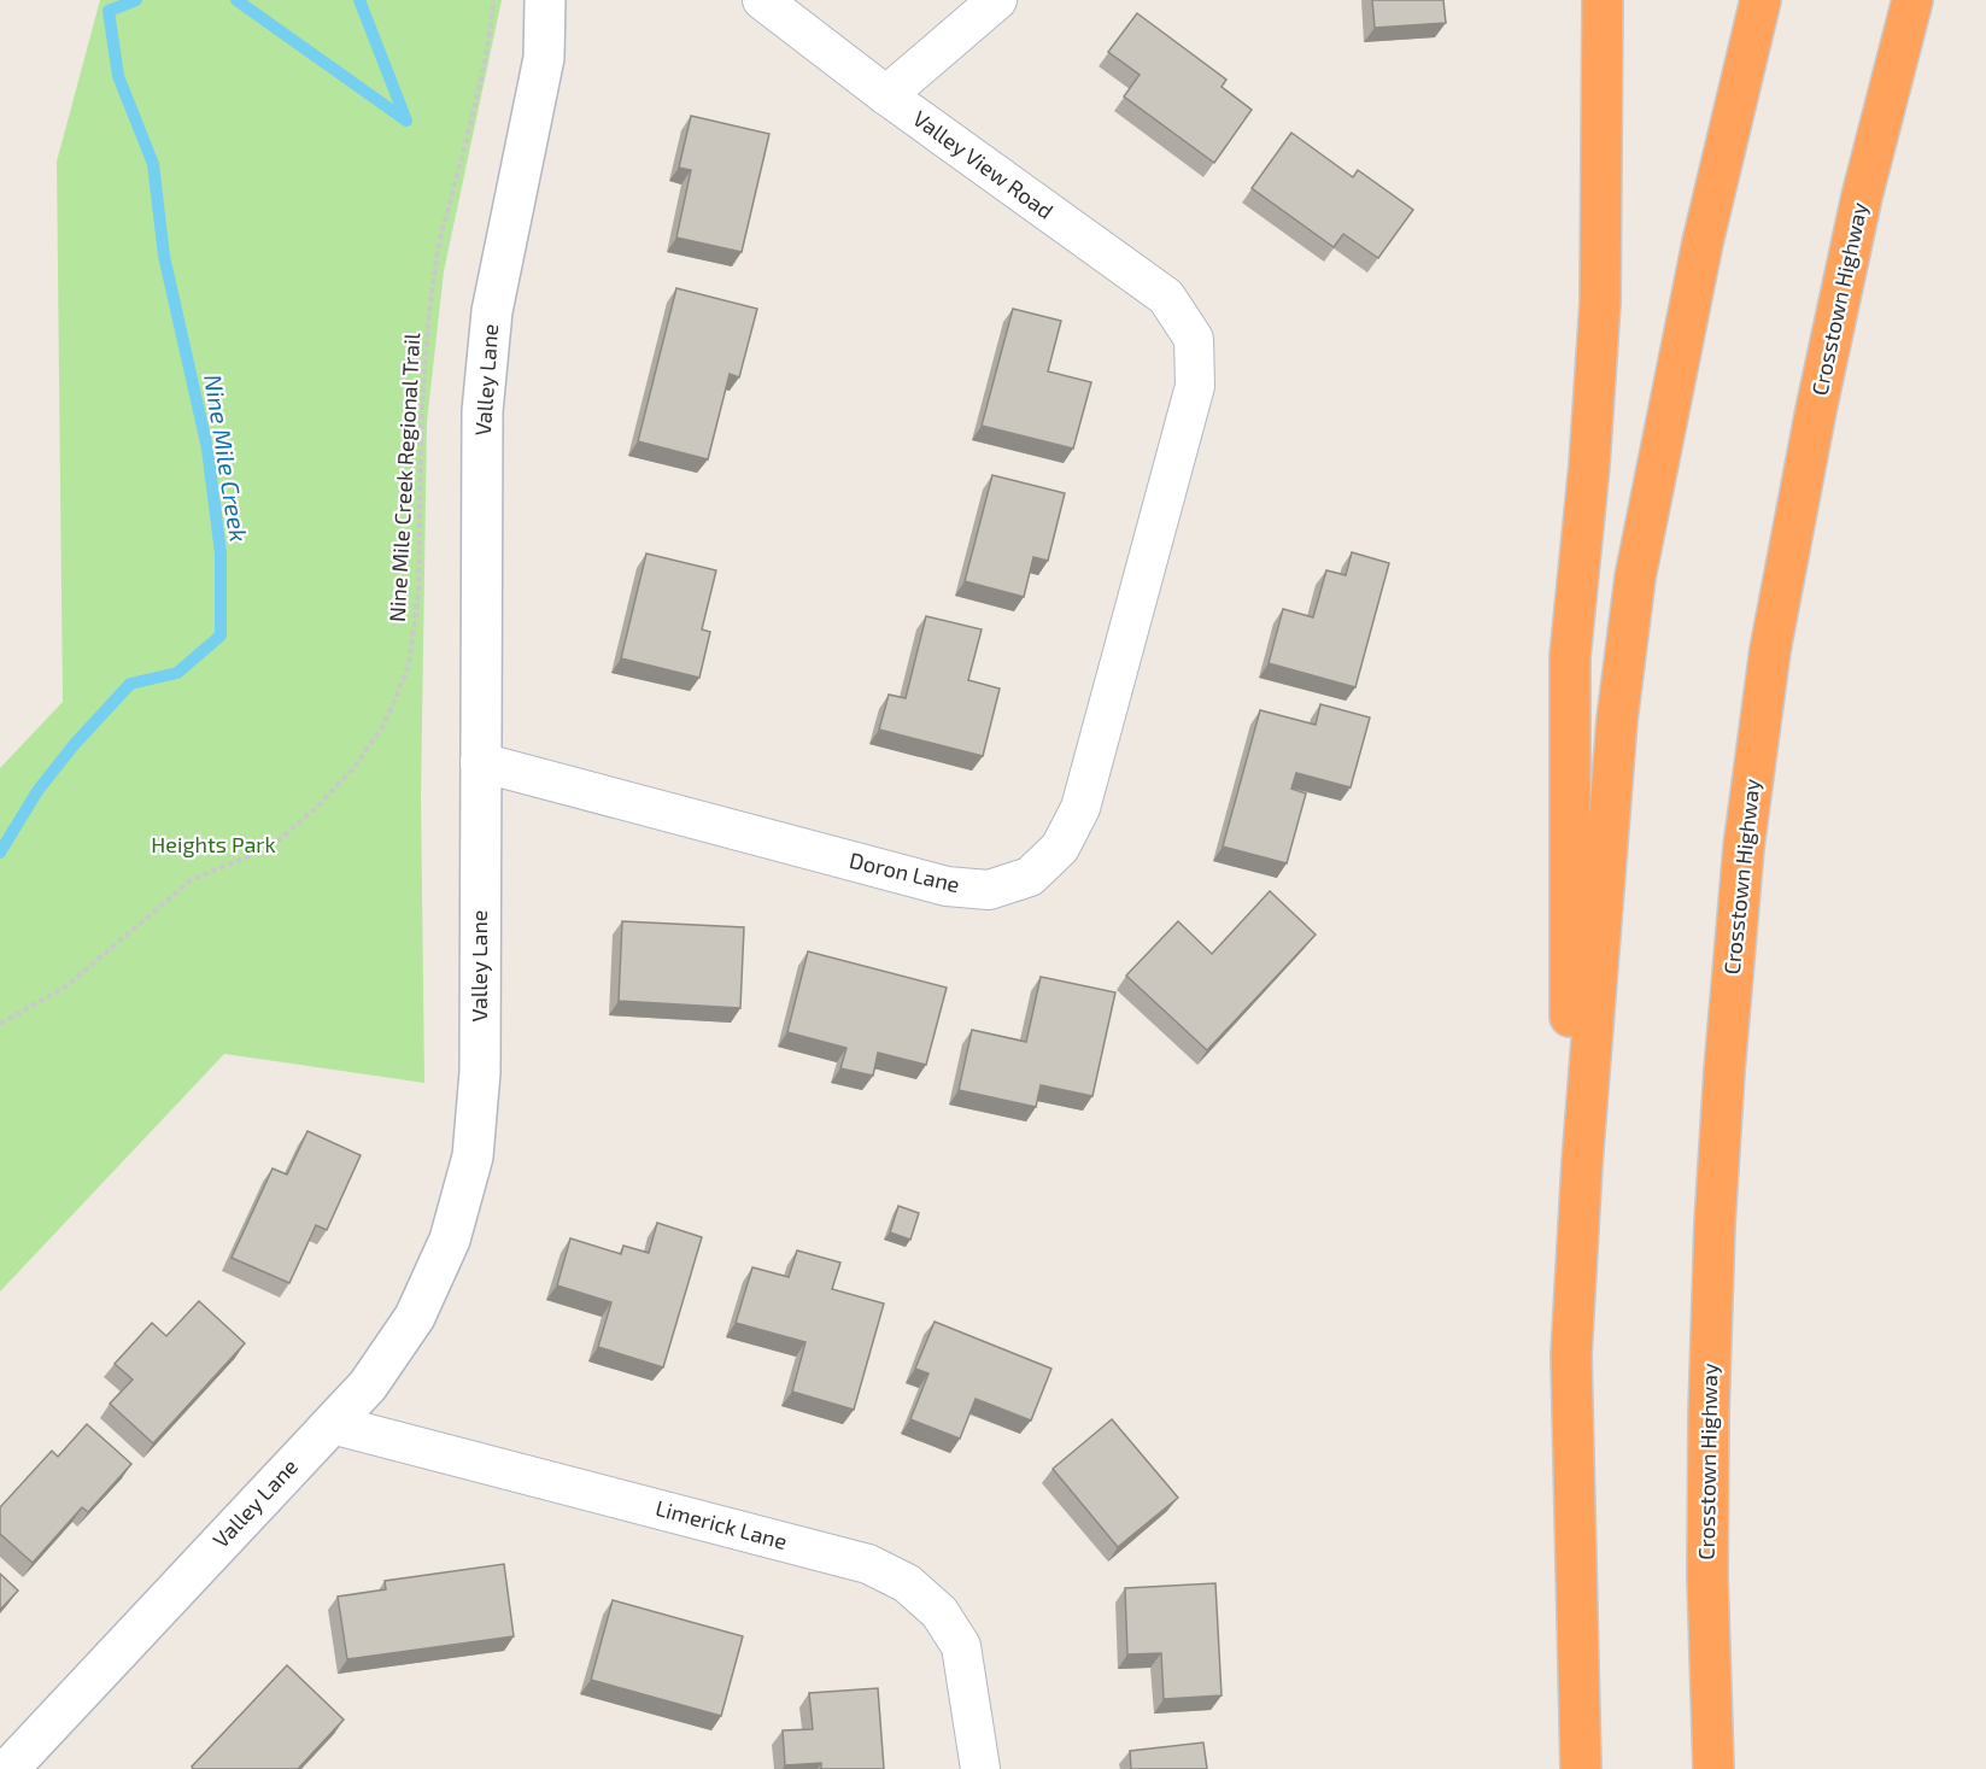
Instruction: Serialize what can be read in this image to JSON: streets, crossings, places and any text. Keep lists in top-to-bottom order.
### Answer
{
  "streets": {
    "highway": ["Crosstown Highway"],
    "street": [
      "Valley View Road",
      "Valley Lane",
      "Doron Lane",
      "Limerick Lane"
    ],
    "path": ["Nine Mile Creek Regional Trail"]
  },
  "crossings": [
    ["Valley View Road", "Doron Lane"],
    ["Valley Lane", "Doron Lane"],
    ["Valley Lane", "Limerick Lane"]
  ],
  "water": ["Nine Mile Creek"],
  "parks": ["Heights Park"]
}
